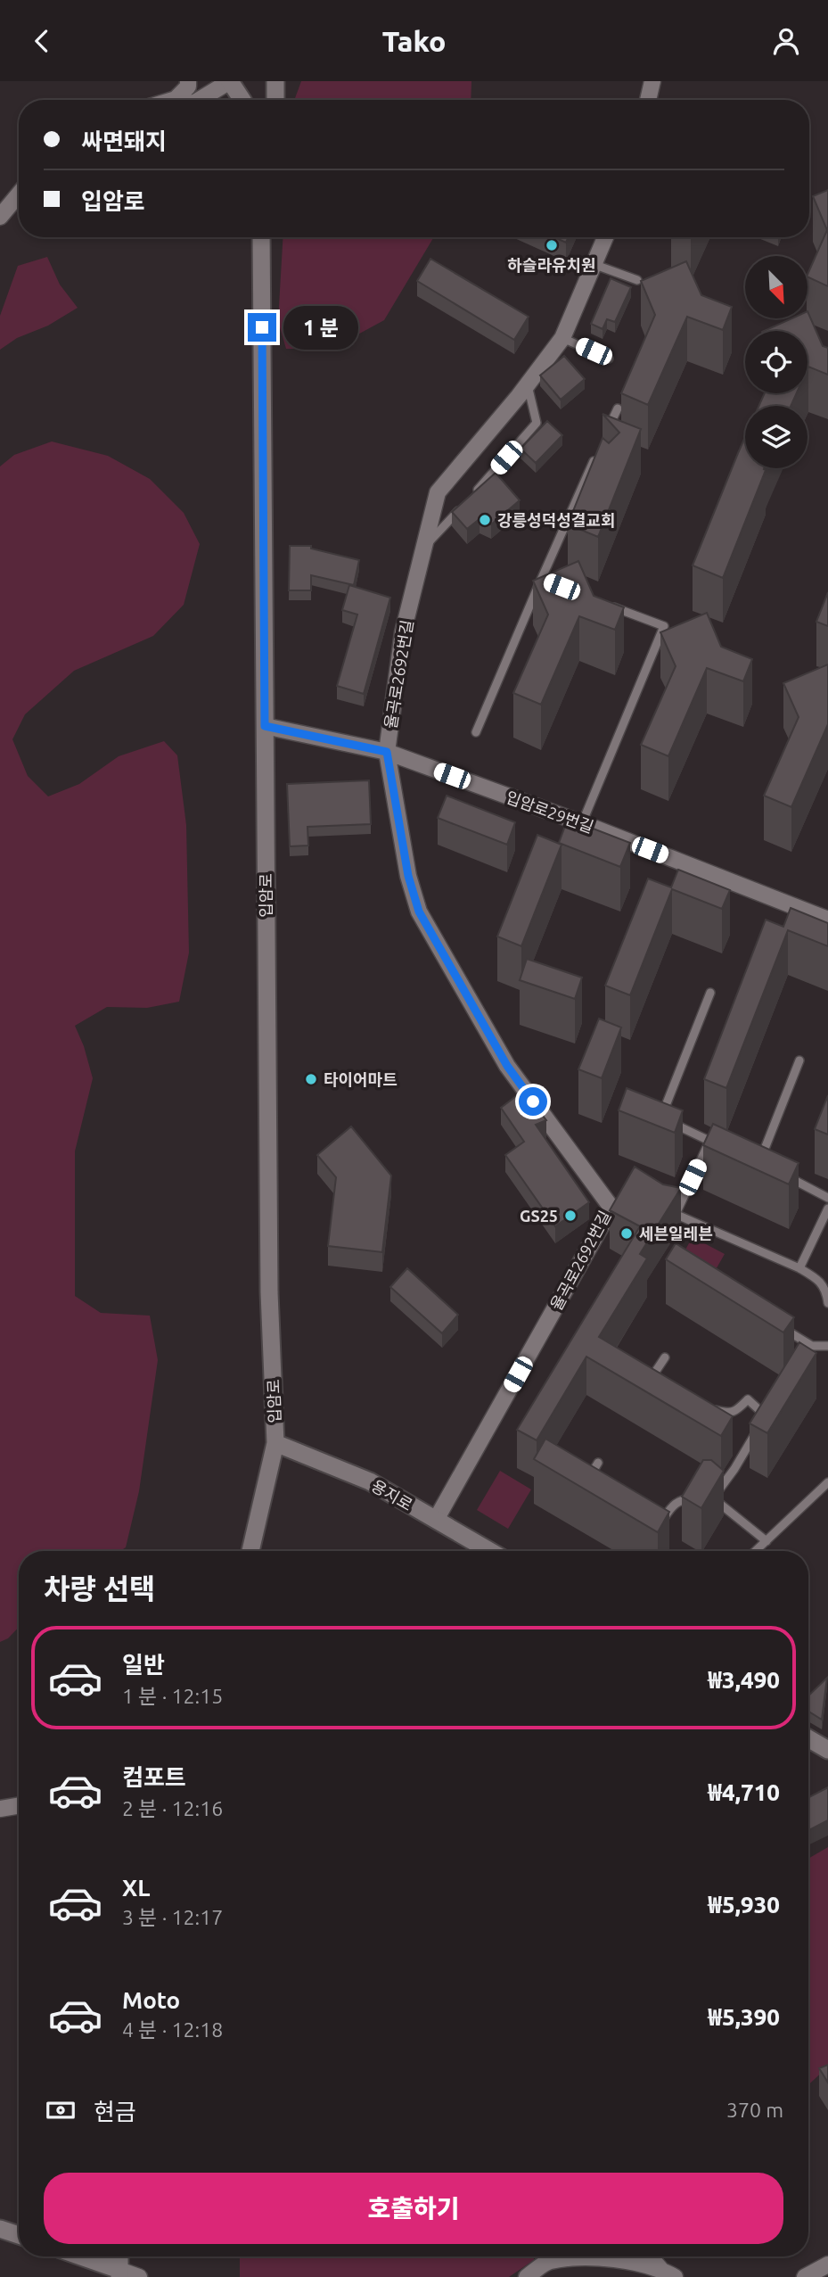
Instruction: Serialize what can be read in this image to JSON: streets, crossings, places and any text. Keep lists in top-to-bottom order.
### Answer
{
  "streets": {
    "street": [
      "율곡로2692번길",
      "입암로29번길",
      "입암로",
      "용지로"
    ]
  },
  "crossings": [
    ["율곡로2692번길", "입암로29번길"],
    ["율곡로2692번길", "용지로"],
    ["입암로29번길", "입암로"],
    ["입암로", "용지로"]
  ],
  "places": [
    "하슬라유치원",
    "강릉성덕성결교회",
    "타이어마트",
    "GS25",
    "세븐일레븐"
  ],
  "north": "bottom right",
  "page": {
    "header": "Tako",
    "banner": ["싸면돼지", "입암로"],
    "bubble": "1 분",
    "heading": "차량 선택",
    "list": [
      {
        "name": "일반",
        "note": "1 분 · 12:15",
        "value": "₩3,490"
      },
      {
        "name": "컴포트",
        "note": "2 분 · 12:16",
        "value": "₩4,710"
      },
      {
        "name": "XL",
        "note": "3 분 · 12:17",
        "value": "₩5,930"
      },
      {
        "name": "Moto",
        "note": "4 분 · 12:18",
        "value": "₩5,390"
      }
    ],
    "pay": ["현금", "370 m"],
    "buttons": "호출하기"
  }
}
